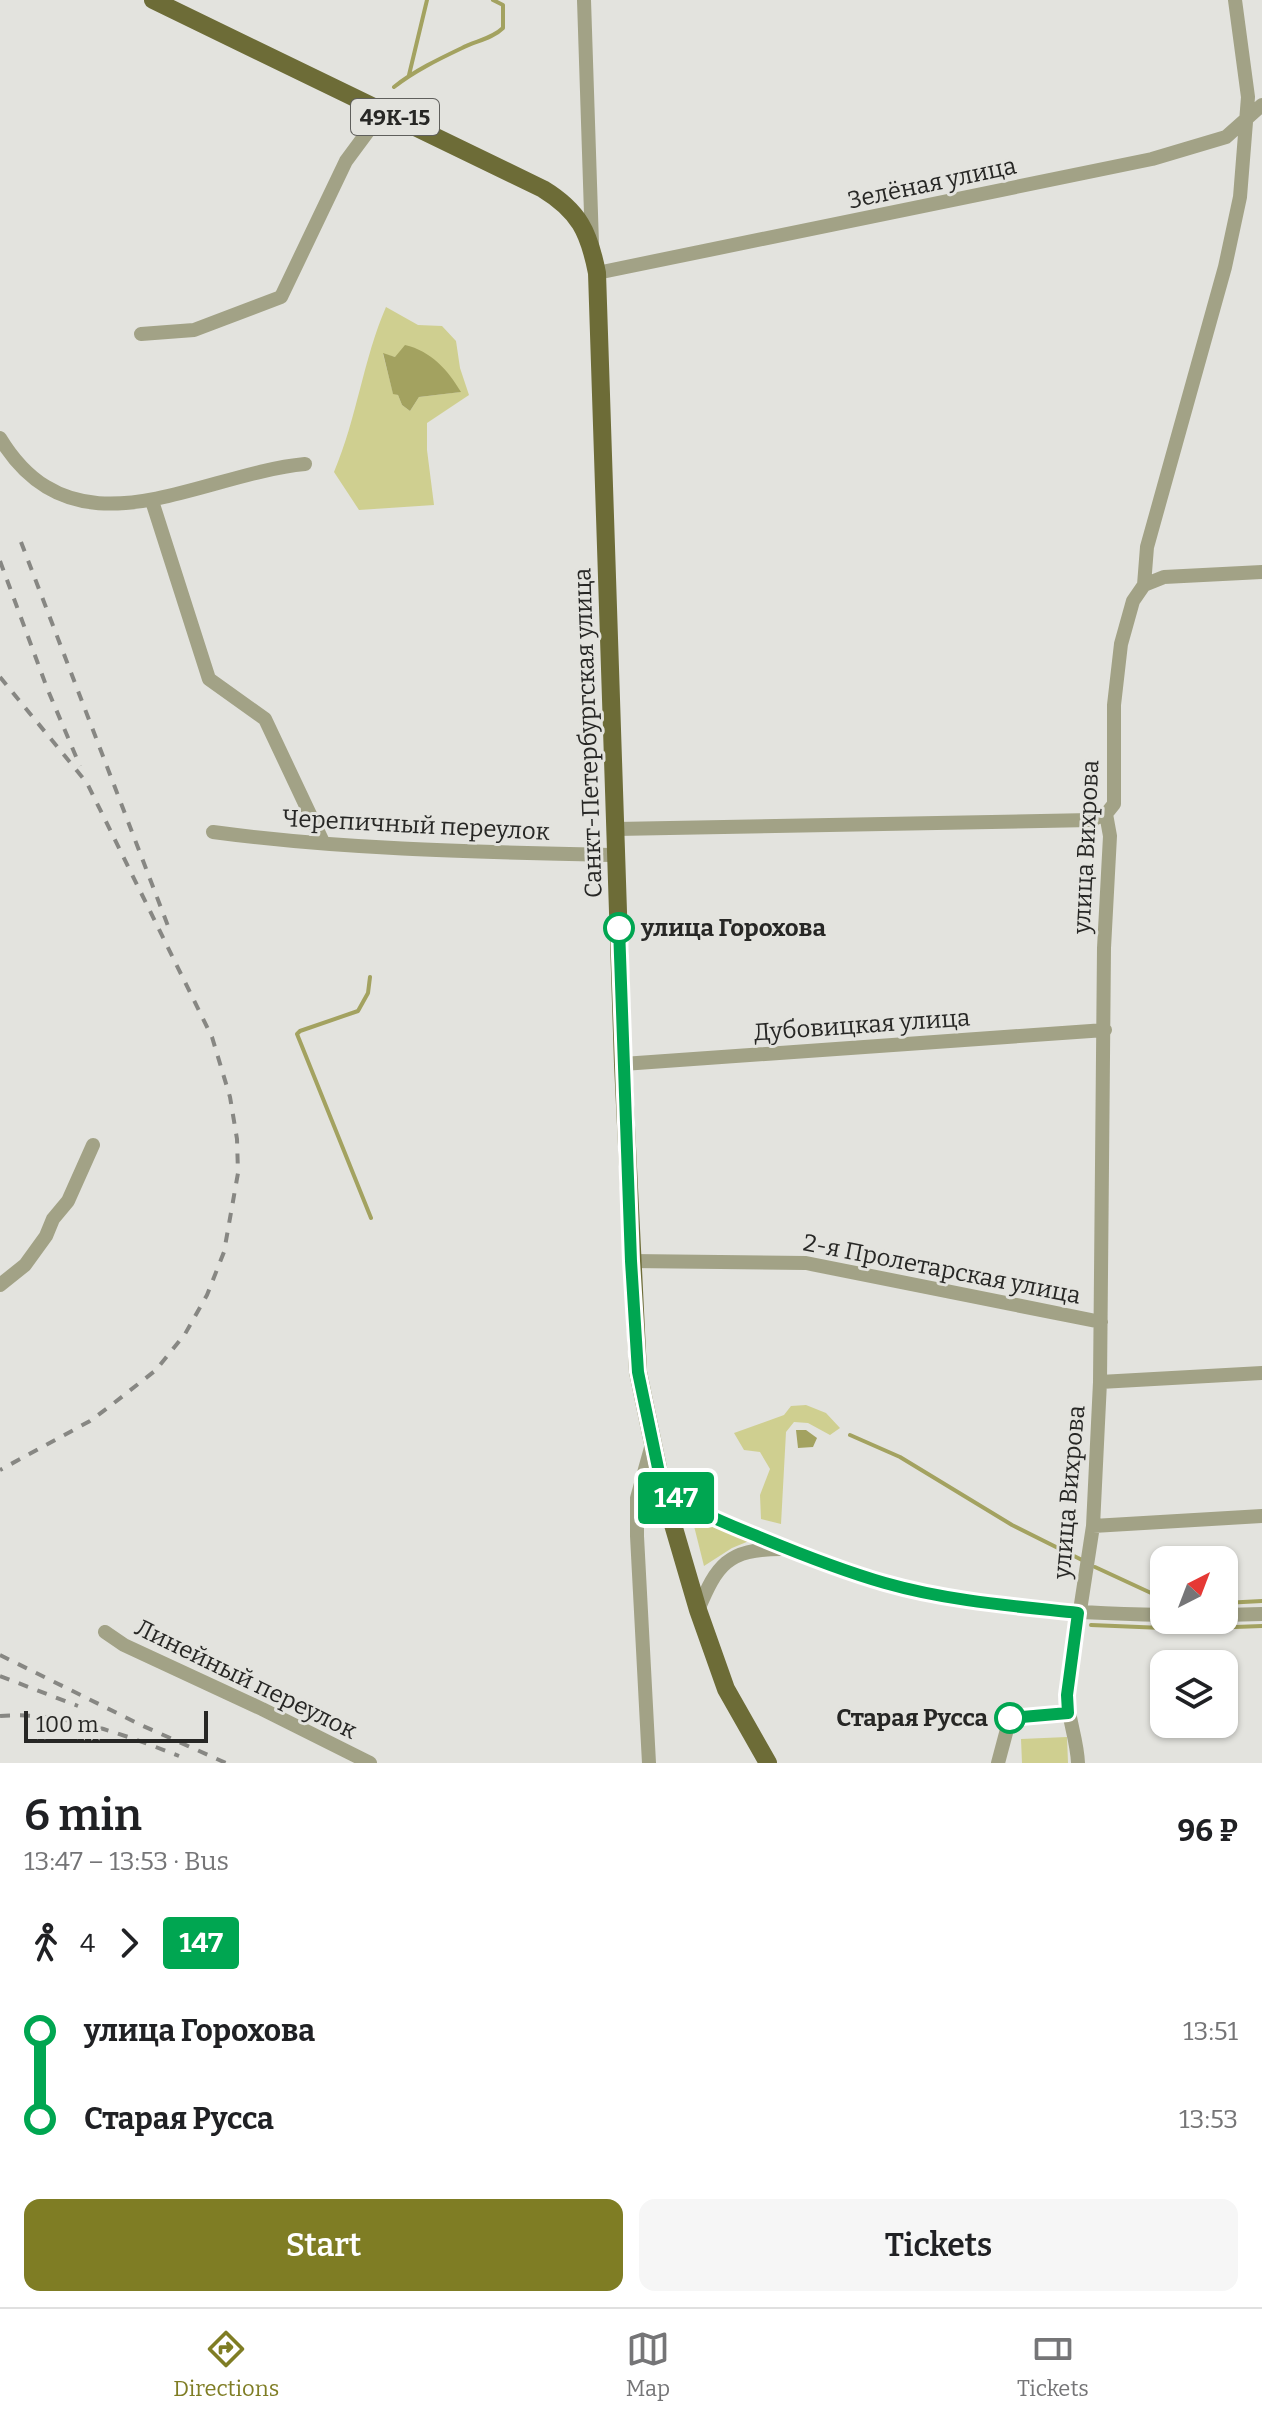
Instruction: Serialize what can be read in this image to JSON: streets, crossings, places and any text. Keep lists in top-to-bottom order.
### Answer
{
  "streets": {
    "main road": ["49К-15", "Санкт-Петербургская улица"],
    "street": [
      "Зелёная улица",
      "Черепичный переулок",
      "улица Вихрова",
      "Дубовицкая улица",
      "2-я Пролетарская улица",
      "Линейный переулок"
    ]
  },
  "crossings": [
    ["49К-15", "Зелёная улица"],
    ["49К-15", "Санкт-Петербургская улица"],
    ["Зелёная улица", "Санкт-Петербургская улица"],
    ["Зелёная улица", "улица Вихрова"],
    ["Санкт-Петербургская улица", "Черепичный переулок"],
    ["Санкт-Петербургская улица", "Дубовицкая улица"],
    ["Санкт-Петербургская улица", "2-я Пролетарская улица"],
    ["улица Вихрова", "Дубовицкая улица"],
    ["улица Вихрова", "2-я Пролетарская улица"]
  ],
  "places": ["улица Горохова", "Старая Русса"],
  "lines": ["bus line 147"],
  "scale_bar": "100 m",
  "north": "top right",
  "page": {
    "on_map": "147",
    "scale": "100 m",
    "heading": ["6 min", "13:47 – 13:53 · Bus", "96 ₽"],
    "legs": ["4", "147"],
    "list": [
      {
        "name": "улица Горохова",
        "value": "13:51"
      },
      {
        "name": "Старая Русса",
        "value": "13:53"
      }
    ],
    "buttons": ["Start", "Tickets"],
    "tabs": ["Directions", "Map", "Tickets"]
  }
}
